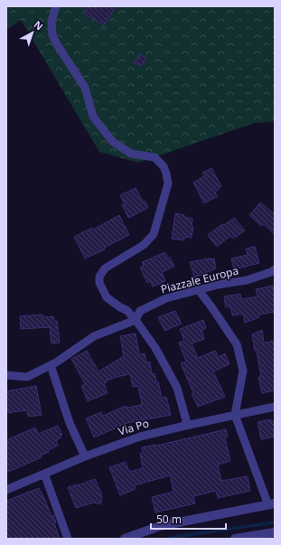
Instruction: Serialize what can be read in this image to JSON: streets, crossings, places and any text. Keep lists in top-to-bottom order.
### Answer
{
  "streets": {
    "street": ["Piazzale Europa", "Via Po"]
  },
  "scale_bar": "50 m",
  "north": "top right"
}
